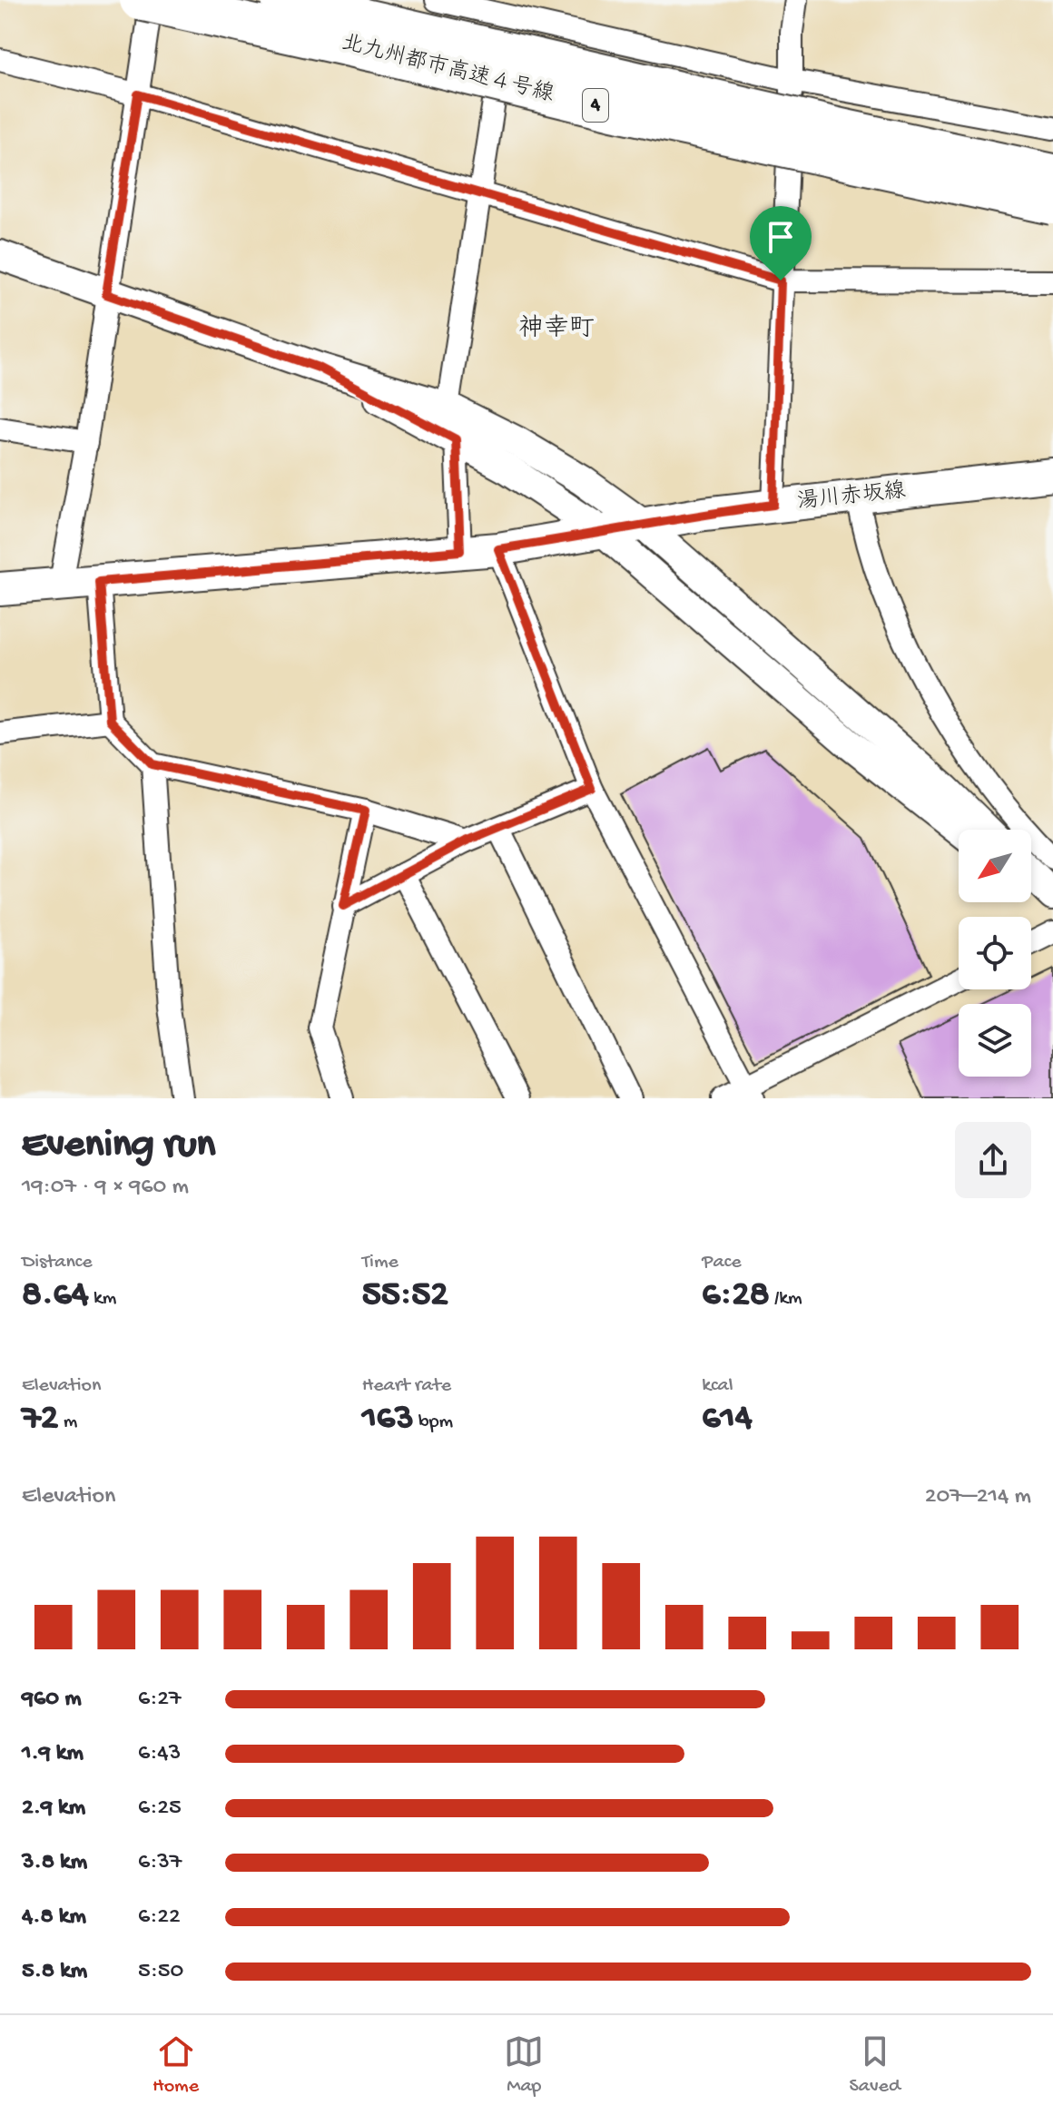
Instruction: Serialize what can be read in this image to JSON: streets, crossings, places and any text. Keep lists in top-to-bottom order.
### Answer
{
  "streets": {
    "highway": ["北九州都市高速４号線", "4"],
    "main road": ["湯川赤坂線"]
  },
  "districts": ["神幸町"],
  "north": "bottom left",
  "page": {
    "heading": ["Evening run", "19:07 · 9 × 960 m"],
    "stats": [
      ["Distance", "8.64 km"],
      ["Time", "55:52"],
      ["Pace", "6:28 /km"],
      ["Elevation", "72 m"],
      ["Heart rate", "163 bpm"],
      ["kcal", "614"]
    ],
    "chart": ["Elevation", "207–214 m"],
    "list": [
      {
        "name": "960 m",
        "note": "6:27"
      },
      {
        "name": "1.9 km",
        "note": "6:43"
      },
      {
        "name": "2.9 km",
        "note": "6:25"
      },
      {
        "name": "3.8 km",
        "note": "6:37"
      },
      {
        "name": "4.8 km",
        "note": "6:22"
      },
      {
        "name": "5.8 km",
        "note": "5:50"
      }
    ],
    "tabs": ["Home", "Map", "Saved"]
  }
}
